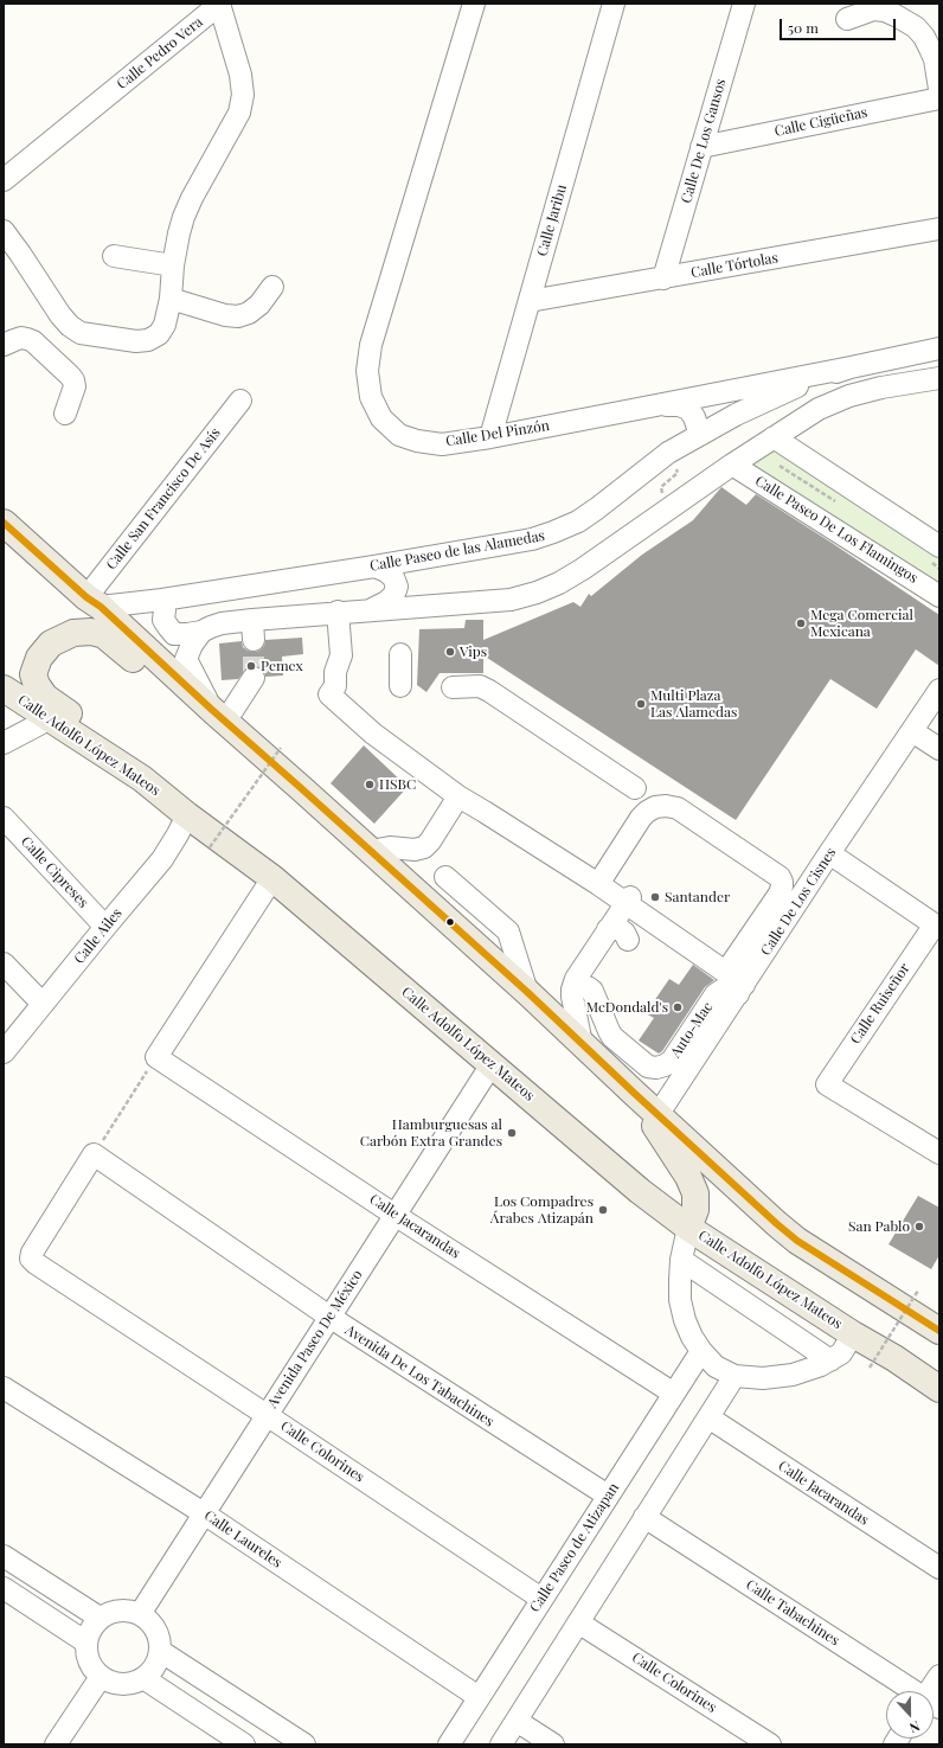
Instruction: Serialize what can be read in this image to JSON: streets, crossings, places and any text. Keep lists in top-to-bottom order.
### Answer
{
  "streets": {
    "main road": ["Calle Adolfo López Mateos"],
    "street": [
      "Calle Pedro Vera",
      "Calle Cigüeñas",
      "Calle De Los Gansos",
      "Calle Jaribu",
      "Calle Tórtolas",
      "Calle Del Pinzón",
      "Calle San Francisco De Asís",
      "Calle Paseo De Los Flamingos",
      "Calle Paseo de las Alamedas",
      "Calle Cipreses",
      "Calle De Los Cisnes",
      "Calle Ailes",
      "Calle Ruiseñor",
      "Auto-Mac",
      "Calle Jacarandas",
      "Avenida Paseo De México",
      "Avenida De Los Tabachines",
      "Calle Colorines",
      "Calle Laureles",
      "Calle Paseo de Atizapan",
      "Calle Tabachines"
    ]
  },
  "crossings": [
    ["Calle Cigüeñas", "Calle De Los Gansos"],
    ["Calle De Los Gansos", "Calle Tórtolas"],
    ["Calle Jaribu", "Calle Tórtolas"],
    ["Calle Jaribu", "Calle Del Pinzón"],
    ["Calle Del Pinzón", "Calle Paseo de las Alamedas"],
    ["Calle San Francisco De Asís", "Calle Paseo de las Alamedas"],
    ["Calle Adolfo López Mateos", "Calle Ailes"],
    ["Calle Adolfo López Mateos", "Avenida Paseo De México"],
    ["Calle Cipreses", "Calle Ailes"],
    ["Calle De Los Cisnes", "Auto-Mac"],
    ["Calle Jacarandas", "Avenida Paseo De México"],
    ["Calle Jacarandas", "Calle Paseo de Atizapan"],
    ["Avenida Paseo De México", "Avenida De Los Tabachines"],
    ["Avenida Paseo De México", "Calle Colorines"],
    ["Avenida Paseo De México", "Calle Laureles"],
    ["Avenida De Los Tabachines", "Calle Colorines"],
    ["Avenida De Los Tabachines", "Calle Paseo de Atizapan"],
    ["Calle Colorines", "Calle Paseo de Atizapan"],
    ["Calle Laureles", "Calle Paseo de Atizapan"]
  ],
  "places": [
    "Mega Comercial Mexicana",
    "Vips",
    "Pemex",
    "Multi Plaza Las Alamedas",
    "HSBC",
    "Santander",
    "McDondald's",
    "Hamburguesas al Carbón Extra Grandes",
    "Los Compadres Árabes Atizapán",
    "San Pablo"
  ],
  "scale_bar": "50 m",
  "north": "bottom"
}
